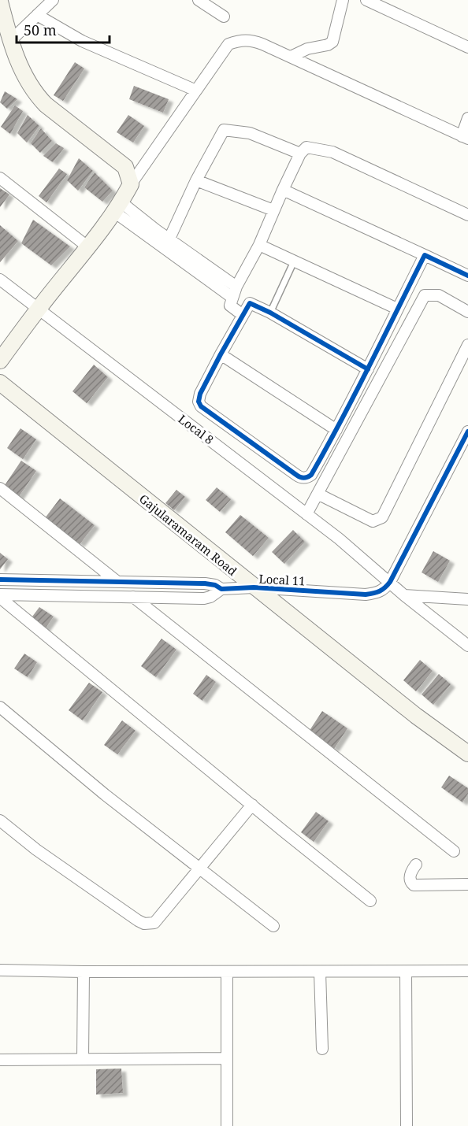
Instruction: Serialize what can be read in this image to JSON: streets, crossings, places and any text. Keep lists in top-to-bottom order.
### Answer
{
  "streets": {
    "main road": ["Gajularamaram Road"],
    "street": ["Local 8", "Local 11"]
  },
  "crossings": [
    ["Local 8", "Local 11"],
    ["Gajularamaram Road", "Local 11"]
  ],
  "scale_bar": "50 m"
}
